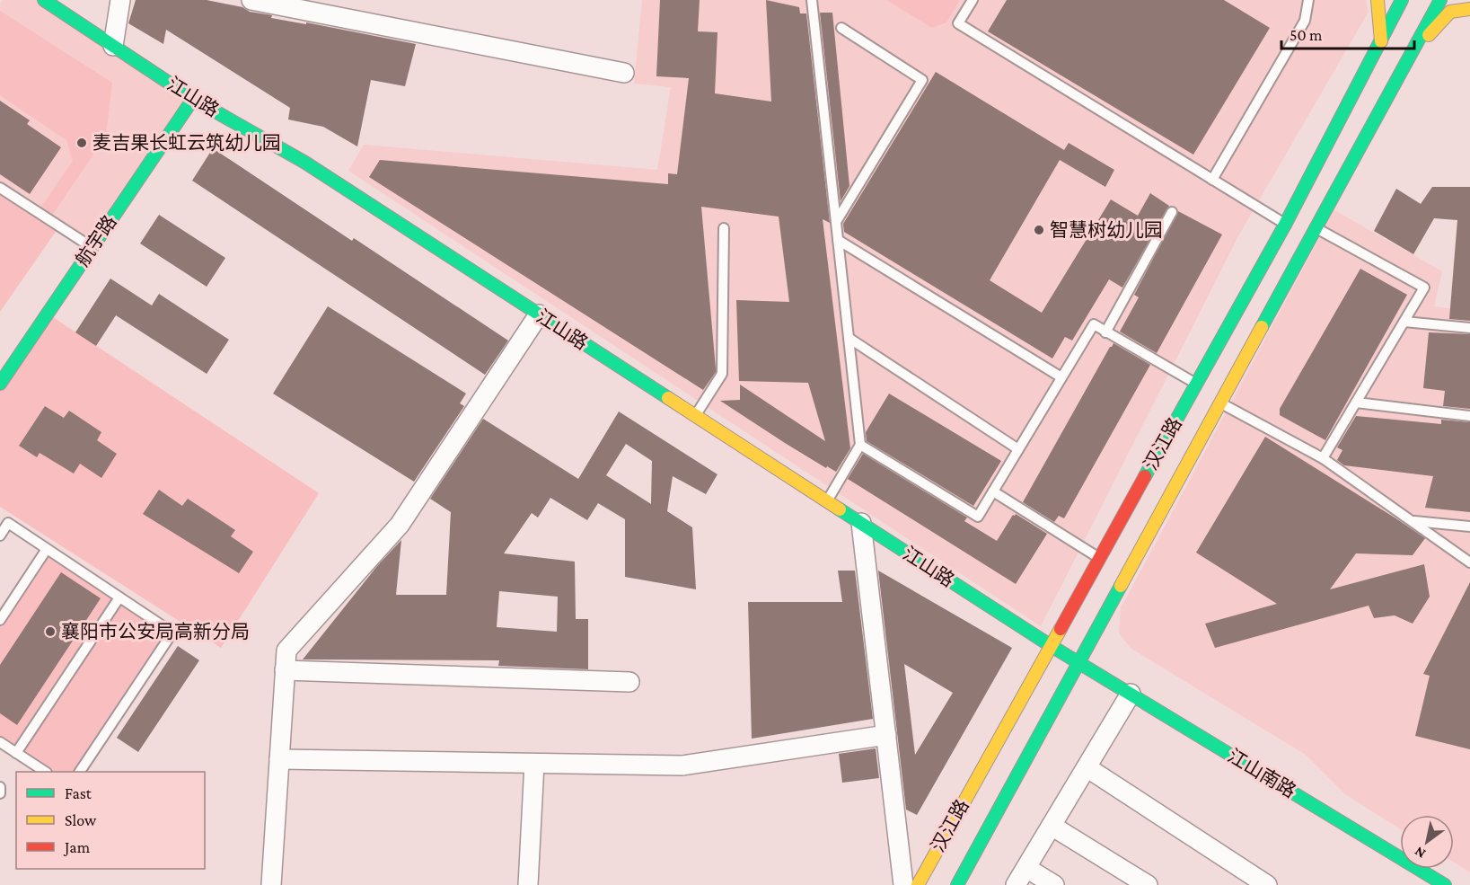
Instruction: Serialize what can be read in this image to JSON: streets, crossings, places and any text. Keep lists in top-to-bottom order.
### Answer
{
  "streets": {
    "main road": [
      "江山路",
      "航宇路",
      "汉江路",
      "江山南路"
    ]
  },
  "crossings": [
    ["江山路", "航宇路"],
    ["江山路", "汉江路"],
    ["江山路", "江山南路"],
    ["汉江路", "江山南路"]
  ],
  "places": ["麦吉果长虹云筑幼儿园", "智慧树幼儿园", "襄阳市公安局高新分局"],
  "legend": ["Fast", "Slow", "Jam"],
  "scale_bar": "50 m",
  "north": "bottom left"
}
